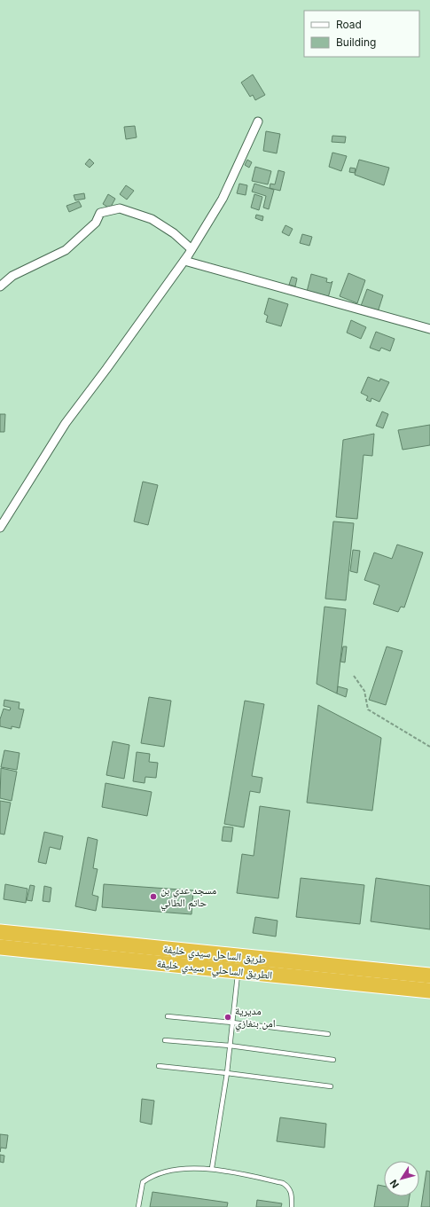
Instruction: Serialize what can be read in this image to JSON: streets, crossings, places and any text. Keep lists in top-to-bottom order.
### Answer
{
  "streets": {
    "highway": ["طريق الساحل سيدي خليفة", "الطريق الساحلي- سيدي خليفة"]
  },
  "places": ["مسجد عدي بن حاتم الطائي", "مديرية امن بنغازي"],
  "legend": ["Road", "Building"],
  "north": "bottom left"
}
